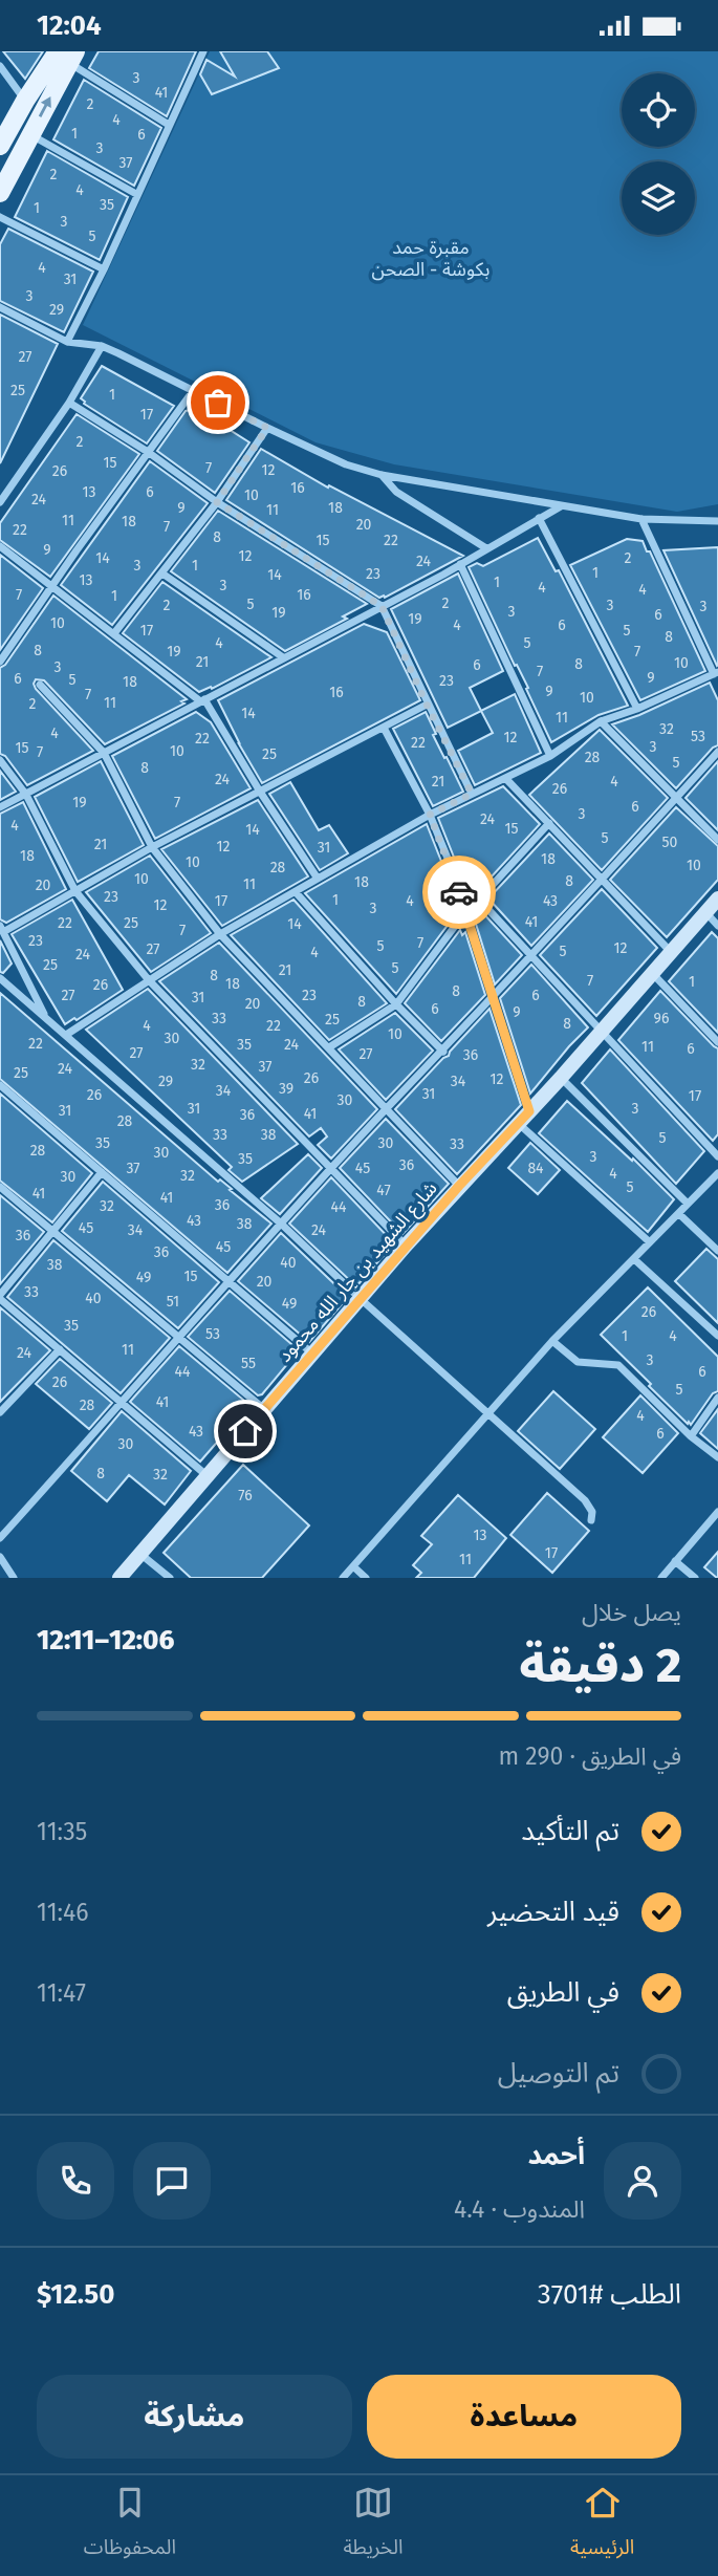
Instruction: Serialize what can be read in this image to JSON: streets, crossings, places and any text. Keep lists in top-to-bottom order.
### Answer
{
  "streets": {
    "street": ["شارع الشهيد بن جار الله محمود"]
  },
  "parks": ["مقبرة حمد بكوشة - الصحن"],
  "house_numbers": [
    "3",
    "41",
    "2",
    "4",
    "1",
    "6",
    "3",
    "37",
    "2",
    "4",
    "35",
    "1",
    "3",
    "5",
    "4",
    "31",
    "3",
    "29",
    "27",
    "25",
    "1",
    "17",
    "2",
    "15",
    "7",
    "12",
    "26",
    "16",
    "13",
    "6",
    "10",
    "24",
    "9",
    "18",
    "11",
    "11",
    "18",
    "20",
    "7",
    "22",
    "8",
    "15",
    "22",
    "9",
    "12",
    "14",
    "2",
    "24",
    "3",
    "1",
    "1",
    "23",
    "14",
    "13",
    "1",
    "3",
    "4",
    "4",
    "7",
    "16",
    "1",
    "2",
    "5",
    "2",
    "3",
    "3",
    "3",
    "19",
    "6",
    "19",
    "10",
    "4",
    "6",
    "17",
    "5",
    "8",
    "4",
    "5",
    "8",
    "19",
    "7",
    "21",
    "10",
    "8",
    "6",
    "3",
    "7",
    "9",
    "6",
    "5",
    "23",
    "18",
    "9",
    "16",
    "7",
    "10",
    "11",
    "2",
    "14",
    "11",
    "32",
    "4",
    "53",
    "12",
    "22",
    "22",
    "3",
    "15",
    "10",
    "7",
    "25",
    "28",
    "5",
    "8",
    "24",
    "21",
    "4",
    "26",
    "19",
    "7",
    "6",
    "3",
    "24",
    "4",
    "15",
    "14",
    "5",
    "50",
    "21",
    "12",
    "31",
    "18",
    "18",
    "10",
    "10",
    "28",
    "10",
    "8",
    "18",
    "11",
    "20",
    "23",
    "1",
    "17",
    "4",
    "43",
    "12",
    "3",
    "41",
    "22",
    "25",
    "14",
    "7",
    "23",
    "7",
    "5",
    "12",
    "27",
    "5",
    "4",
    "24",
    "25",
    "5",
    "21",
    "8",
    "7",
    "1",
    "18",
    "26",
    "8",
    "27",
    "23",
    "6",
    "31",
    "8",
    "20",
    "6",
    "9",
    "33",
    "96",
    "25",
    "8",
    "4",
    "22",
    "10",
    "30",
    "22",
    "35",
    "24",
    "11",
    "6",
    "27",
    "27",
    "36",
    "32",
    "37",
    "24",
    "25",
    "26",
    "12",
    "29",
    "34",
    "39",
    "34",
    "31",
    "26",
    "17",
    "30",
    "31",
    "3",
    "31",
    "41",
    "36",
    "28",
    "33",
    "38",
    "5",
    "35",
    "30",
    "33",
    "28",
    "30",
    "3",
    "35",
    "36",
    "37",
    "45",
    "84",
    "4",
    "32",
    "30",
    "5",
    "47",
    "41",
    "41",
    "36",
    "32",
    "44",
    "43",
    "38",
    "45",
    "34",
    "24",
    "36",
    "45",
    "36",
    "40",
    "38",
    "15",
    "49",
    "20",
    "33",
    "40",
    "51",
    "49",
    "26",
    "35",
    "53",
    "1",
    "4",
    "11",
    "24",
    "3",
    "55",
    "44",
    "6",
    "26",
    "5",
    "41",
    "28",
    "4",
    "43",
    "6",
    "30",
    "8",
    "32",
    "76",
    "13",
    "17",
    "11"
  ],
  "page": {
    "status": "12:04",
    "heading": ["2 دقيقة", "يصل خلال", "12:06–12:11"],
    "panel": [
      "أحمد",
      "المندوب · 4.4",
      "الطلب #3701",
      "$12.50"
    ],
    "bar": "في الطريق · 290 m",
    "list": [
      ["تم التأكيد", "11:35"],
      ["قيد التحضير", "11:46"],
      ["في الطريق", "11:47"],
      "تم التوصيل"
    ],
    "buttons": ["مساعدة", "مشاركة"],
    "tabs": ["الرئيسية", "الخريطة", "المحفوظات"]
  }
}
